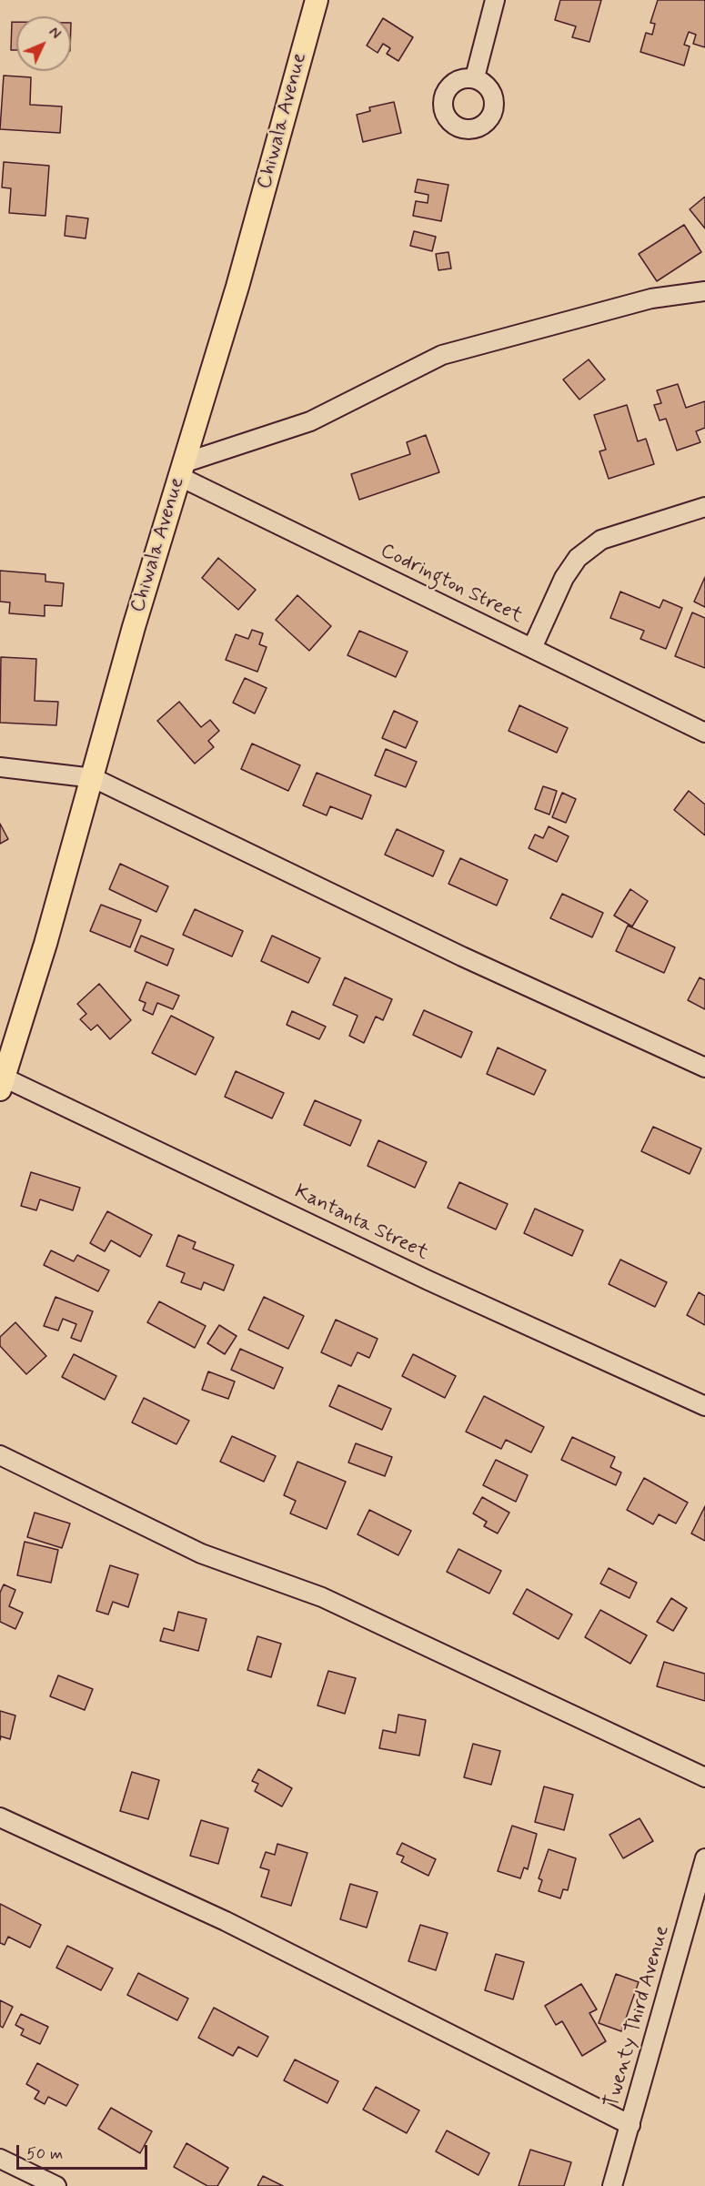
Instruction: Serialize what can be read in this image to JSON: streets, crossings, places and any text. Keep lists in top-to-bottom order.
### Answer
{
  "streets": {
    "main road": ["Chiwala Avenue"],
    "street": ["Codrington Street", "Kantanta Street", "Twenty Third Avenue"]
  },
  "crossings": [
    ["Chiwala Avenue", "Codrington Street"],
    ["Chiwala Avenue", "Kantanta Street"]
  ],
  "scale_bar": "50 m",
  "north": "top right"
}
